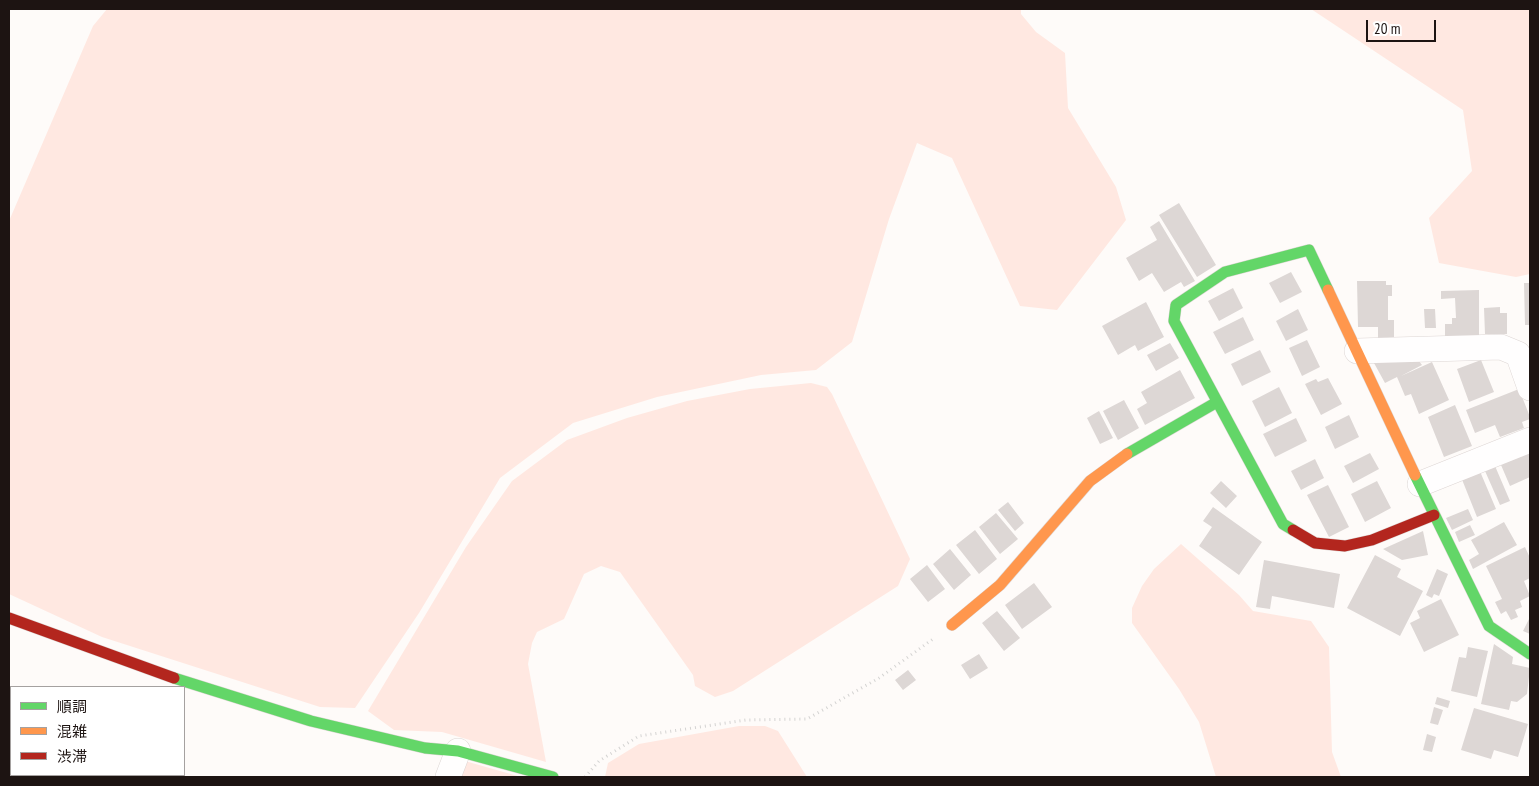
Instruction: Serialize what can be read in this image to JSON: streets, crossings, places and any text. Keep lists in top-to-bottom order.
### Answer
{
  "legend": ["順調", "混雑", "渋滞"],
  "scale_bar": "20 m"
}
